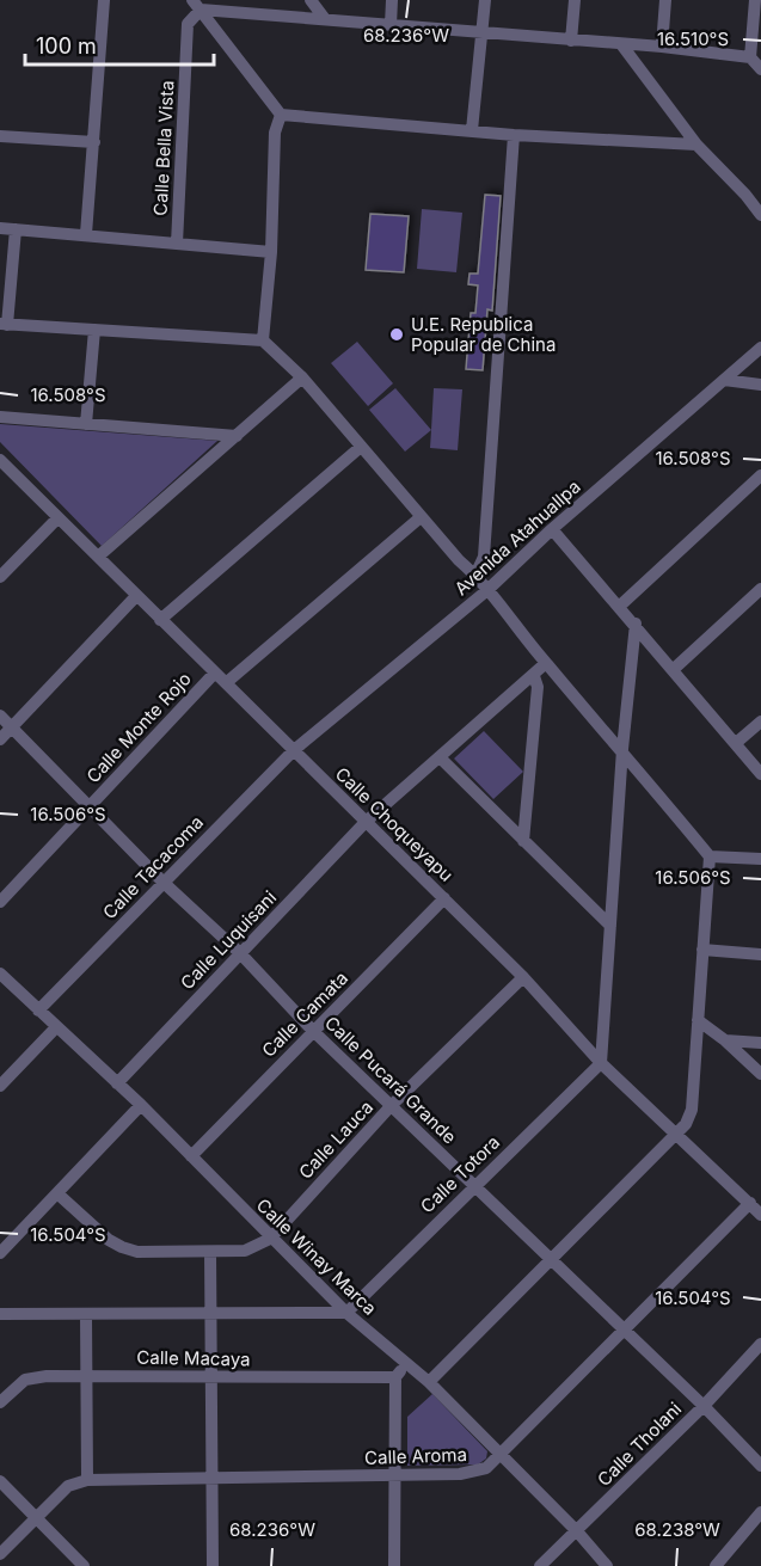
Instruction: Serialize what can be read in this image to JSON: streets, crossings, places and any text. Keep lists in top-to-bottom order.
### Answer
{
  "streets": {
    "street": [
      "Calle Bella Vista",
      "Avenida Atahuallpa",
      "Calle Monte Rojo",
      "Calle Choqueyapu",
      "Calle Tacacoma",
      "Calle Luquisani",
      "Calle Camata",
      "Calle Pucará Grande",
      "Calle Lauca",
      "Calle Totora",
      "Calle Winay Marca",
      "Calle Macaya",
      "Calle Tholani",
      "Calle Aroma"
    ]
  },
  "crossings": [
    ["Avenida Atahuallpa", "Calle Choqueyapu"],
    ["Avenida Atahuallpa", "Calle Tacacoma"],
    ["Calle Monte Rojo", "Calle Choqueyapu"],
    ["Calle Monte Rojo", "Calle Pucará Grande"],
    ["Calle Choqueyapu", "Calle Tacacoma"],
    ["Calle Choqueyapu", "Calle Luquisani"],
    ["Calle Choqueyapu", "Calle Camata"],
    ["Calle Choqueyapu", "Calle Lauca"],
    ["Calle Choqueyapu", "Calle Totora"],
    ["Calle Choqueyapu", "Calle Aroma"],
    ["Calle Tacacoma", "Calle Pucará Grande"],
    ["Calle Tacacoma", "Calle Winay Marca"],
    ["Calle Luquisani", "Calle Pucará Grande"],
    ["Calle Luquisani", "Calle Winay Marca"],
    ["Calle Camata", "Calle Pucará Grande"],
    ["Calle Camata", "Calle Winay Marca"],
    ["Calle Pucará Grande", "Calle Lauca"],
    ["Calle Pucará Grande", "Calle Totora"],
    ["Calle Pucará Grande", "Calle Tholani"],
    ["Calle Pucará Grande", "Calle Aroma"],
    ["Calle Lauca", "Calle Winay Marca"],
    ["Calle Totora", "Calle Winay Marca"],
    ["Calle Winay Marca", "Calle Tholani"],
    ["Calle Winay Marca", "Calle Aroma"]
  ],
  "places": ["U.E. Republica Popular de China"],
  "scale_bar": "100 m",
  "coordinates": [
    "68.236°W",
    "16.510°S",
    "16.508°S",
    "16.506°S",
    "16.504°S",
    "68.238°W"
  ]
}
